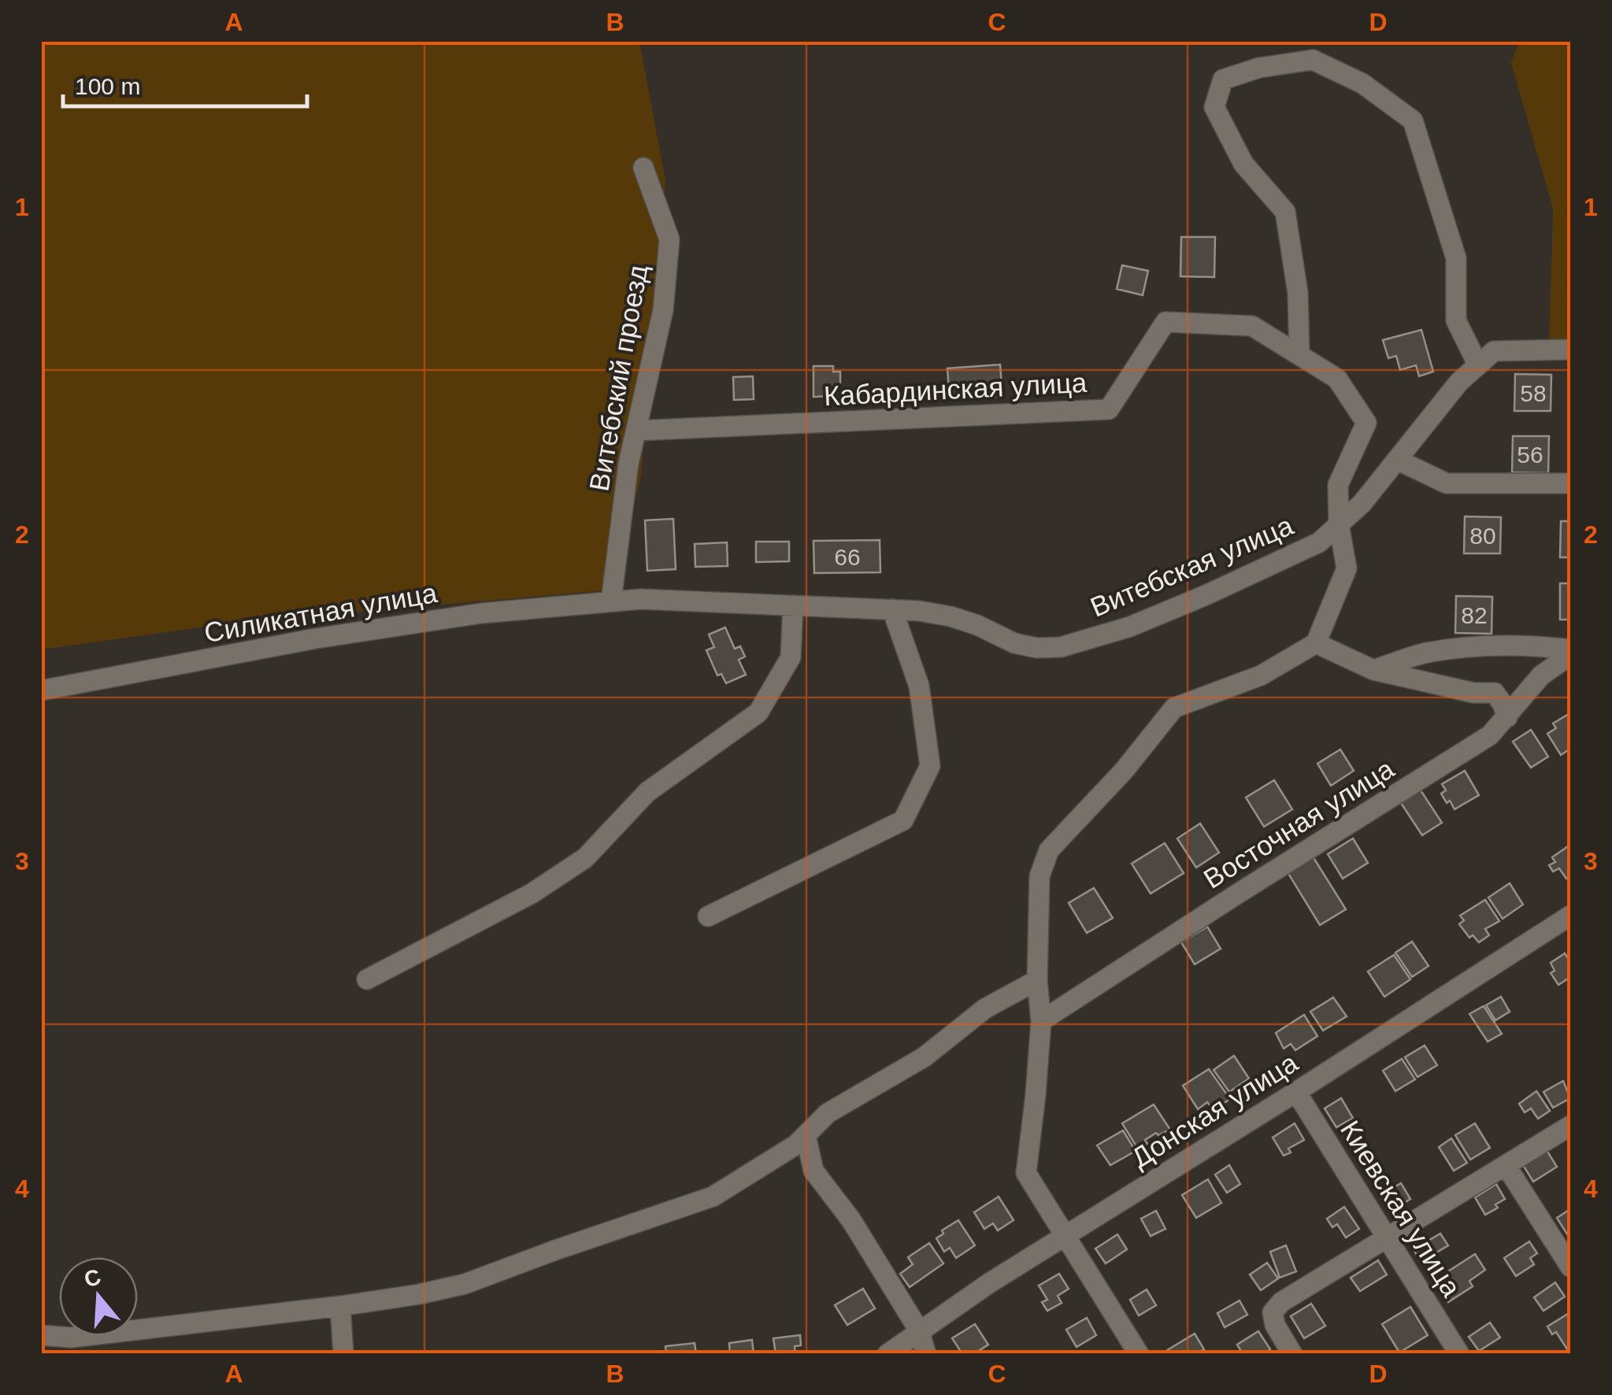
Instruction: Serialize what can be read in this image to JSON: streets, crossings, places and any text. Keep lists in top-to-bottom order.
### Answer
{
  "streets": {
    "street": [
      "Витебский проезд",
      "Кабардинская улица",
      "Витебская улица",
      "Силикатная улица",
      "Восточная улица",
      "Донская улица",
      "Киевская улица"
    ]
  },
  "crossings": [
    ["Витебский проезд", "Кабардинская улица"],
    ["Витебский проезд", "Витебская улица"],
    ["Витебский проезд", "Силикатная улица"],
    ["Кабардинская улица", "Витебская улица"],
    ["Витебская улица", "Силикатная улица"],
    ["Донская улица", "Киевская улица"]
  ],
  "house_numbers": [
    "58",
    "56",
    "80",
    "66",
    "82"
  ],
  "scale_bar": "100 m",
  "north": "top",
  "grid": {
    "columns": [
      "A",
      "B",
      "C",
      "D"
    ],
    "rows": [
      "1",
      "2",
      "3",
      "4"
    ]
  }
}
